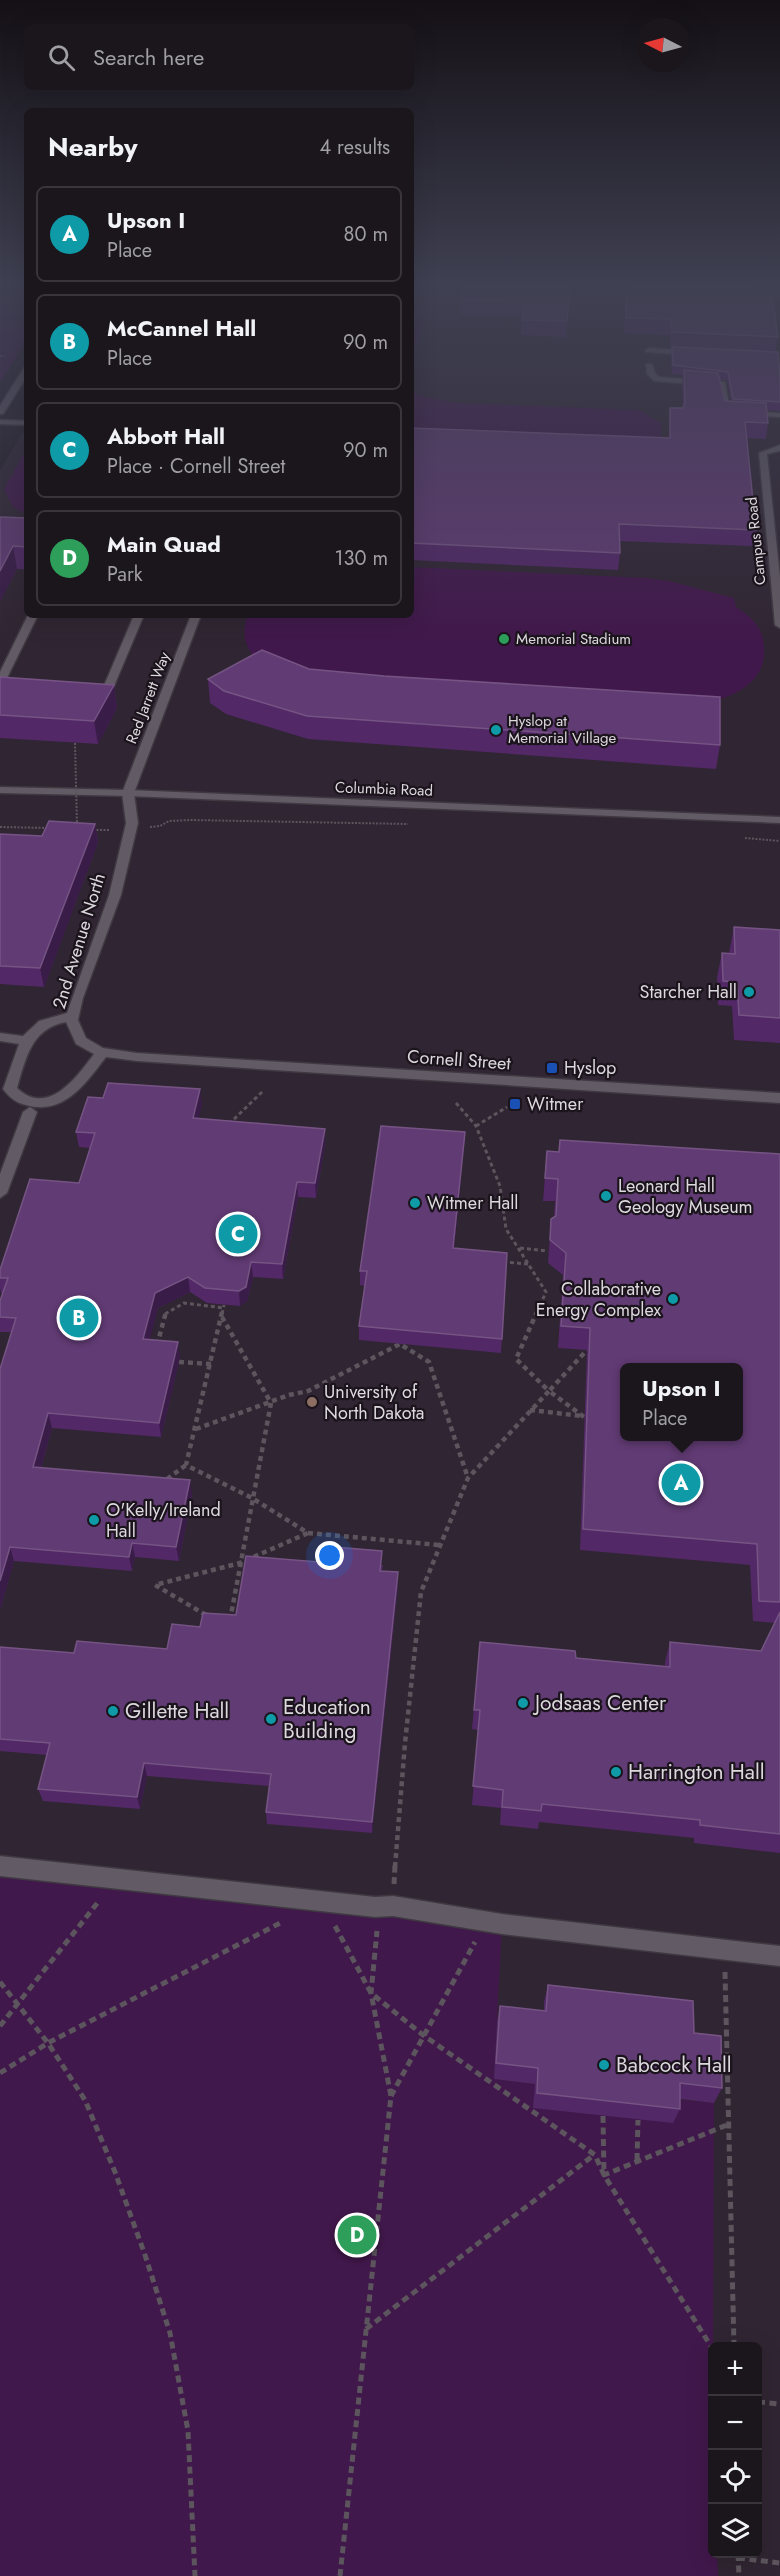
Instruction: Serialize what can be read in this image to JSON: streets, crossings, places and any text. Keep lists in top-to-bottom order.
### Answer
{
  "streets": {
    "street": [
      "Campus Road",
      "Red Jarrett Way",
      "Columbia Road",
      "2nd Avenue North",
      "Cornell Street"
    ]
  },
  "crossings": [
    ["Red Jarrett Way", "Columbia Road"],
    ["Red Jarrett Way", "2nd Avenue North"],
    ["Columbia Road", "2nd Avenue North"],
    ["2nd Avenue North", "Cornell Street"]
  ],
  "places": {
    "other": [
      "Memorial Stadium",
      "Hyslop at Memorial Village",
      "Starcher Hall",
      "Leonard Hall Geology Museum",
      "Witmer Hall",
      "Collaborative Energy Complex",
      "University of North Dakota",
      "O'Kelly/Ireland Hall",
      "Jodsaas Center",
      "Gillette Hall",
      "Education Building",
      "Harrington Hall",
      "Babcock Hall"
    ],
    "transit": ["Hyslop", "Witmer"]
  },
  "north": "left",
  "page": {
    "search": "Search here",
    "heading": ["Nearby", "4 results"],
    "list": [
      {
        "mark": "A",
        "name": "Upson I",
        "note": "Place",
        "value": "80 m"
      },
      {
        "mark": "B",
        "name": "McCannel Hall",
        "note": "Place",
        "value": "90 m"
      },
      {
        "mark": "C",
        "name": "Abbott Hall",
        "note": "Place · Cornell Street",
        "value": "90 m"
      },
      {
        "mark": "D",
        "name": "Main Quad",
        "note": "Park",
        "value": "130 m"
      }
    ],
    "pins": [
      "C",
      "B",
      "A",
      "D"
    ],
    "popup": ["Upson I", "Place"],
    "map_buttons": ["+", "−"]
  }
}
